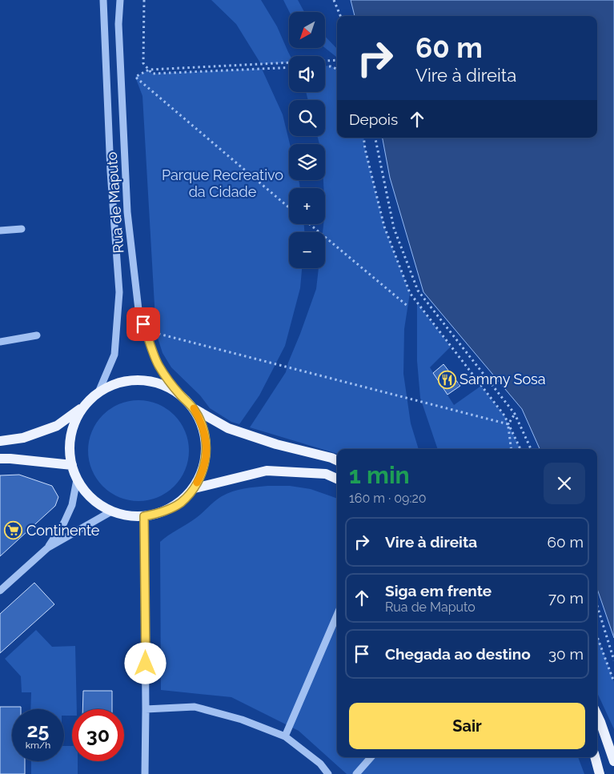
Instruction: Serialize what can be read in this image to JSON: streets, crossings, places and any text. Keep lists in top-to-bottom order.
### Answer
{
  "streets": {
    "street": ["Rua de Maputo"]
  },
  "parks": ["Parque Recreativo da Cidade"],
  "places": {
    "restaurant": ["Sammy Sosa"],
    "supermarket": ["Continente"]
  },
  "north": "bottom left",
  "page": {
    "map_buttons": ["+", "−"],
    "turn": ["60 m", "Vire à direita"],
    "then": "Depois",
    "heading": ["1 min", "160 m · 09:20"],
    "list": [
      {
        "name": "Vire à direita",
        "value": "60 m"
      },
      {
        "name": "Siga em frente",
        "note": "Rua de Maputo",
        "value": "70 m"
      },
      {
        "name": "Chegada ao destino",
        "value": "30 m"
      }
    ],
    "buttons": "Sair",
    "speed": "25 km/h",
    "limit": "30"
  }
}
